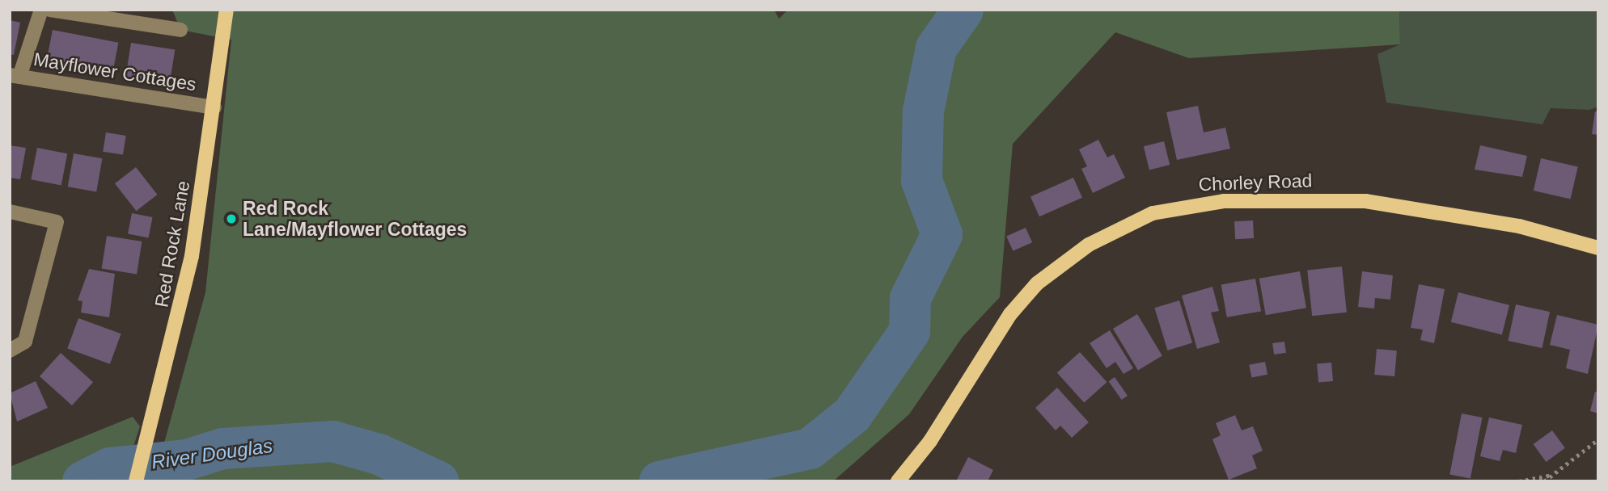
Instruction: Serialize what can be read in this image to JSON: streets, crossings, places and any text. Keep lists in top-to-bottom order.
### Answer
{
  "streets": {
    "main road": ["Chorley Road", "Red Rock Lane"],
    "street": ["Mayflower Cottages"]
  },
  "crossings": [
    ["Mayflower Cottages", "Red Rock Lane"]
  ],
  "water": ["River Douglas"],
  "places": ["Red Rock Lane/Mayflower Cottages"]
}
